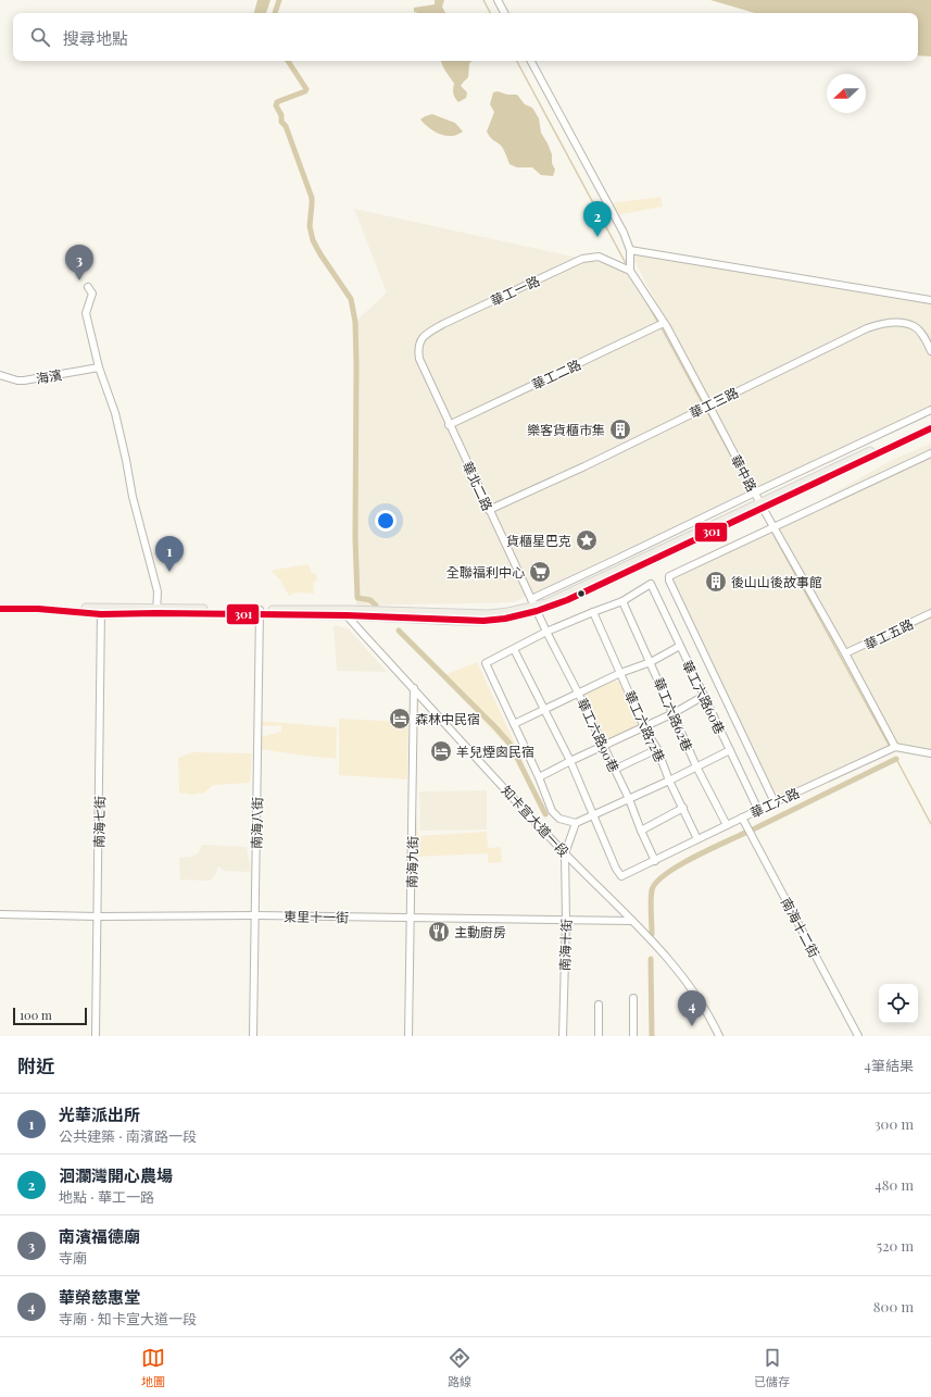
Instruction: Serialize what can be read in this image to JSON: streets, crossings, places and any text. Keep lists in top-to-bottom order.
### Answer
{
  "streets": {
    "street": [
      "華工一路",
      "華工二路",
      "海濱",
      "華工三路",
      "華中路",
      "華北二路",
      "華工五路",
      "華工六路60巷",
      "華工六路62巷",
      "華工六路72巷",
      "華工六路90巷",
      "華工六路",
      "知卡宣大道一段",
      "南海七街",
      "南海八街",
      "南海九街",
      "東里十一街",
      "南海十二街",
      "南海十街"
    ]
  },
  "crossings": [
    ["華工一路", "華中路"],
    ["華工一路", "華北二路"],
    ["華工二路", "華中路"],
    ["華工二路", "華北二路"],
    ["華工三路", "華中路"],
    ["華工三路", "華北二路"],
    ["華中路", "華工五路"],
    ["華中路", "華工六路"],
    ["華北二路", "華工六路90巷"],
    ["華工六路60巷", "華工六路62巷"],
    ["華工六路60巷", "華工六路"],
    ["華工六路62巷", "華工六路"],
    ["華工六路72巷", "華工六路"],
    ["華工六路90巷", "華工六路"],
    ["華工六路", "南海十二街"],
    ["知卡宣大道一段", "南海九街"],
    ["知卡宣大道一段", "東里十一街"],
    ["知卡宣大道一段", "南海十街"],
    ["南海七街", "東里十一街"],
    ["南海八街", "東里十一街"],
    ["南海九街", "東里十一街"],
    ["東里十一街", "南海十街"]
  ],
  "places": {
    "building": ["樂客貨櫃市集", "後山山後故事館"],
    "place": ["貨櫃星巴克"],
    "supermarket": ["全聯福利中心"],
    "hotel": ["森林中民宿", "羊兒煙囪民宿"],
    "restaurant": ["主動廚房"]
  },
  "lines": ["transit line 301"],
  "scale_bar": "100 m",
  "north": "left",
  "page": {
    "search": "搜尋地點",
    "pins": [
      "2",
      "3",
      "1",
      "4"
    ],
    "scale": "100 m",
    "heading": ["附近", "4筆結果"],
    "list": [
      {
        "mark": "1",
        "name": "光華派出所",
        "note": "公共建築 · 南濱路一段",
        "value": "300 m"
      },
      {
        "mark": "2",
        "name": "洄瀾灣開心農場",
        "note": "地點 · 華工一路",
        "value": "480 m"
      },
      {
        "mark": "3",
        "name": "南濱福德廟",
        "note": "寺廟",
        "value": "520 m"
      },
      {
        "mark": "4",
        "name": "華榮慈惠堂",
        "note": "寺廟 · 知卡宣大道一段",
        "value": "800 m"
      }
    ],
    "nav": ["地圖", "路線", "已儲存"]
  }
}
